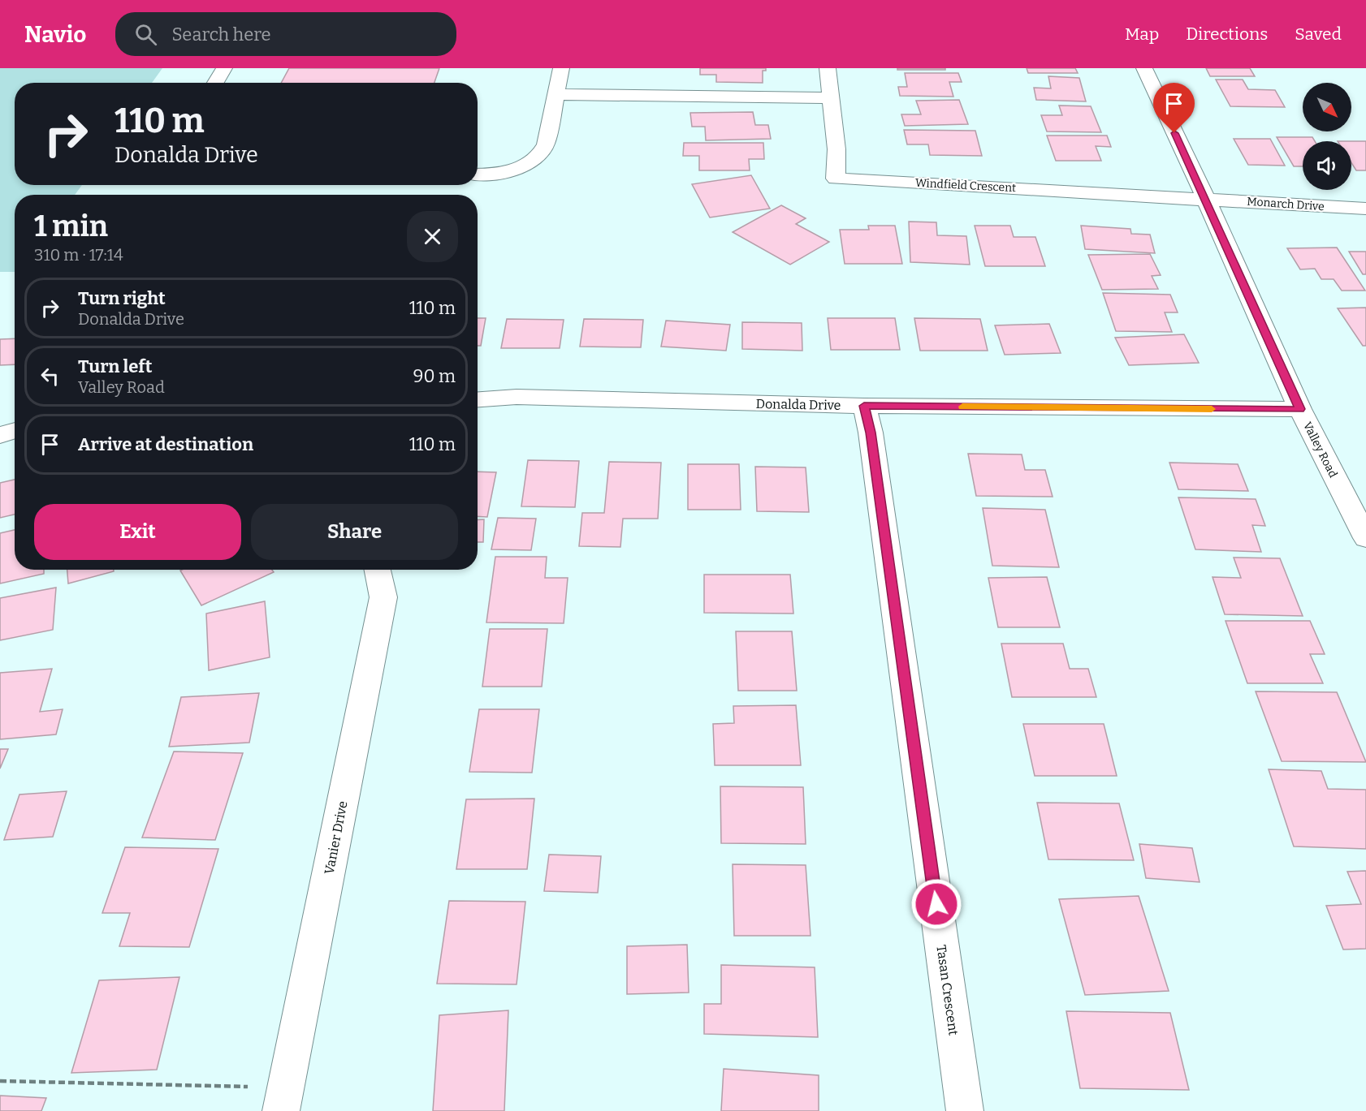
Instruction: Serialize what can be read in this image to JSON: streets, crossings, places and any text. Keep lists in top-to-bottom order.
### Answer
{
  "streets": {
    "street": [
      "Windfield Crescent",
      "Monarch Drive",
      "Donalda Drive",
      "Valley Road",
      "Vanier Drive",
      "Tasan Crescent"
    ]
  },
  "crossings": [
    ["Windfield Crescent", "Monarch Drive"],
    ["Windfield Crescent", "Valley Road"],
    ["Monarch Drive", "Valley Road"],
    ["Donalda Drive", "Valley Road"],
    ["Donalda Drive", "Tasan Crescent"]
  ],
  "north": "bottom right",
  "page": {
    "header": "Navio",
    "search": "Search here",
    "nav": ["Map", "Directions", "Saved"],
    "turn": ["110 m", "Donalda Drive"],
    "heading": ["1 min", "310 m · 17:14"],
    "list": [
      {
        "name": "Turn right",
        "note": "Donalda Drive",
        "value": "110 m"
      },
      {
        "name": "Turn left",
        "note": "Valley Road",
        "value": "90 m"
      },
      {
        "name": "Arrive at destination",
        "value": "110 m"
      }
    ],
    "buttons": ["Exit", "Share"]
  }
}
